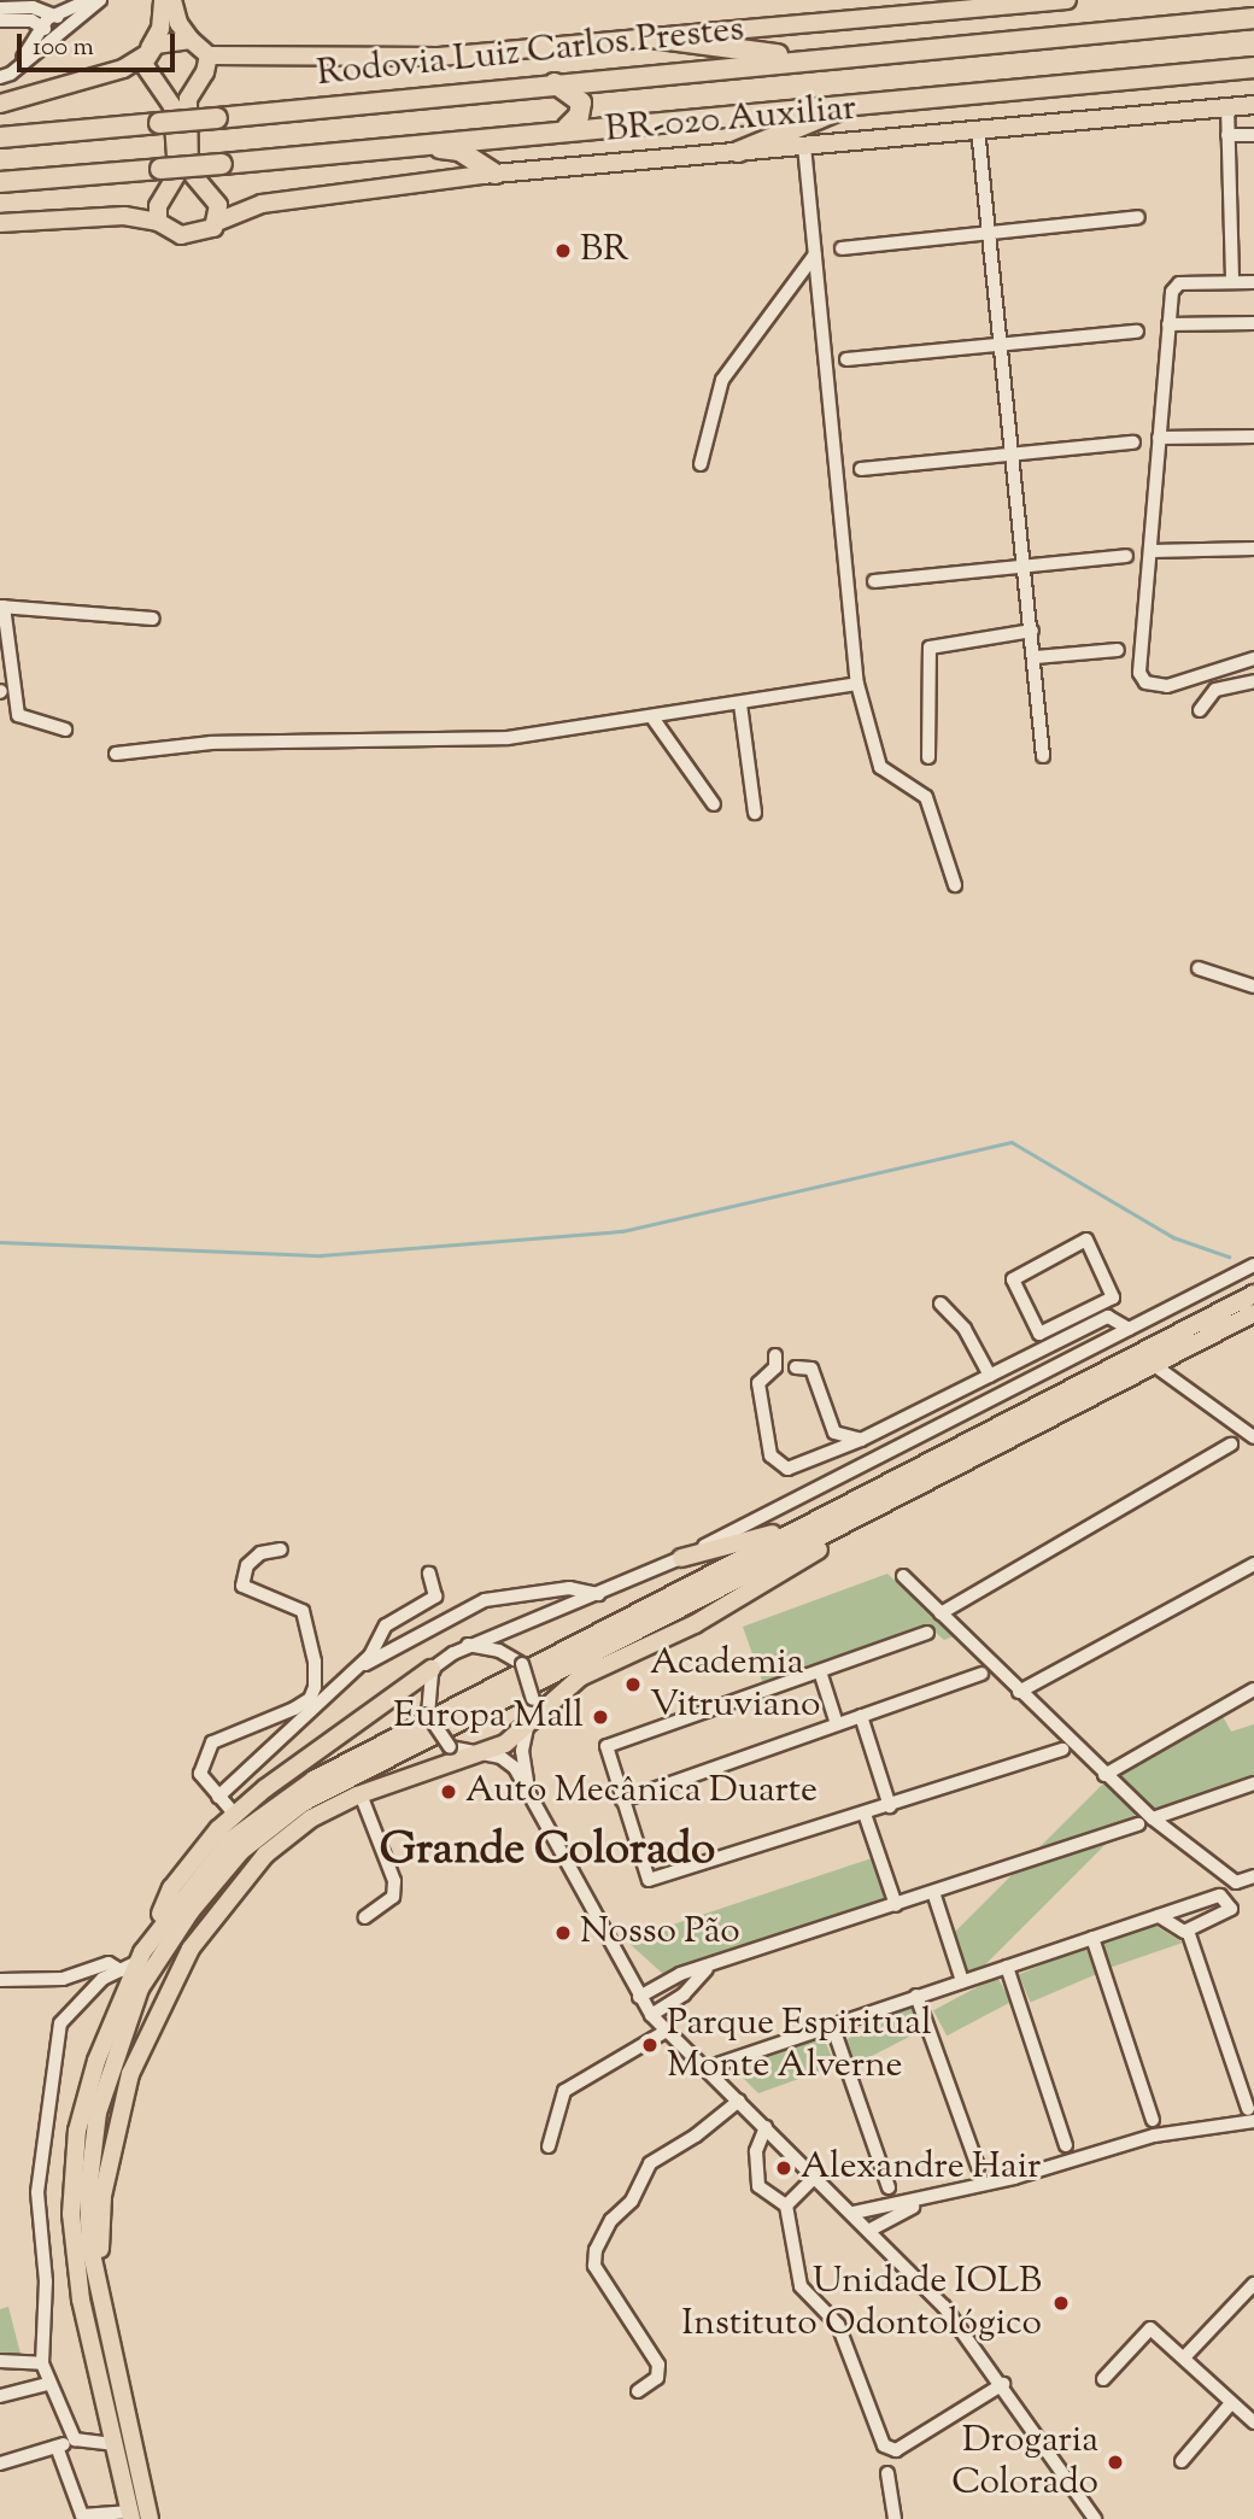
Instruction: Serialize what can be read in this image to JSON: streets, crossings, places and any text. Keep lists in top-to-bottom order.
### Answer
{
  "streets": {
    "highway": ["Rodovia Luiz Carlos Prestes"],
    "main road": ["BR-020 Auxiliar"]
  },
  "districts": ["Grande Colorado"],
  "places": [
    "BR",
    "Academia Vitruviano",
    "Europa Mall",
    "Auto Mecânica Duarte",
    "Nosso Pão",
    "Parque Espiritual Monte Alverne",
    "Alexandre Hair",
    "Unidade IOLB Instituto Odontológico",
    "Drogaria Colorado"
  ],
  "scale_bar": "100 m"
}
